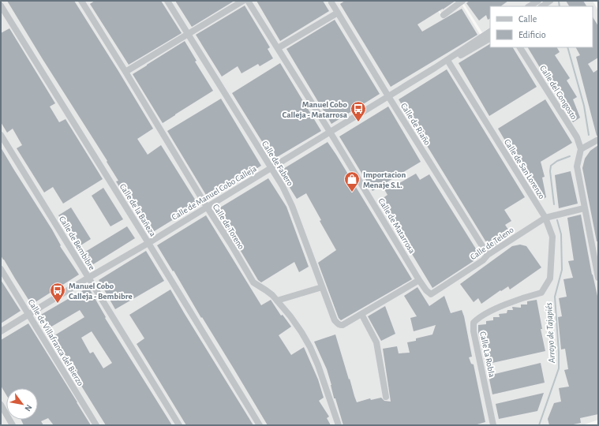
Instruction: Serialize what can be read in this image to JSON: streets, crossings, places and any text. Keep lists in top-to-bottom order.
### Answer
{
  "streets": {
    "street": [
      "Calle del Congosto",
      "Calle de Riaño",
      "Calle de Fabero",
      "Calle de San Lorenzo",
      "Calle de Manuel Cobo Calleja",
      "Calle de la Bañeza",
      "Calle de Matarrosa",
      "Calle de Toreno",
      "Calle de Bembibre",
      "Calle de Teleno",
      "Calle de Villafranca del Bierzo",
      "Calle La Robla"
    ]
  },
  "crossings": [
    ["Calle de Riaño", "Calle de Manuel Cobo Calleja"],
    ["Calle de Riaño", "Calle de Teleno"],
    ["Calle de Fabero", "Calle de Manuel Cobo Calleja"],
    ["Calle de San Lorenzo", "Calle de Manuel Cobo Calleja"],
    ["Calle de San Lorenzo", "Calle de Teleno"],
    ["Calle de San Lorenzo", "Calle La Robla"],
    ["Calle de Manuel Cobo Calleja", "Calle de la Bañeza"],
    ["Calle de Manuel Cobo Calleja", "Calle de Matarrosa"],
    ["Calle de Manuel Cobo Calleja", "Calle de Toreno"],
    ["Calle de Manuel Cobo Calleja", "Calle de Bembibre"],
    ["Calle de Manuel Cobo Calleja", "Calle de Villafranca del Bierzo"],
    ["Calle de Matarrosa", "Calle de Teleno"]
  ],
  "water": ["Arroyo de Tajapiés"],
  "places": {
    "bus stop": ["Manuel Cobo Calleja - Matarrosa", "Manuel Cobo Calleja - Bembibre"],
    "shop": ["Importacion Menaje S.L."]
  },
  "legend": ["Calle", "Edificio"],
  "north": "bottom right"
}
